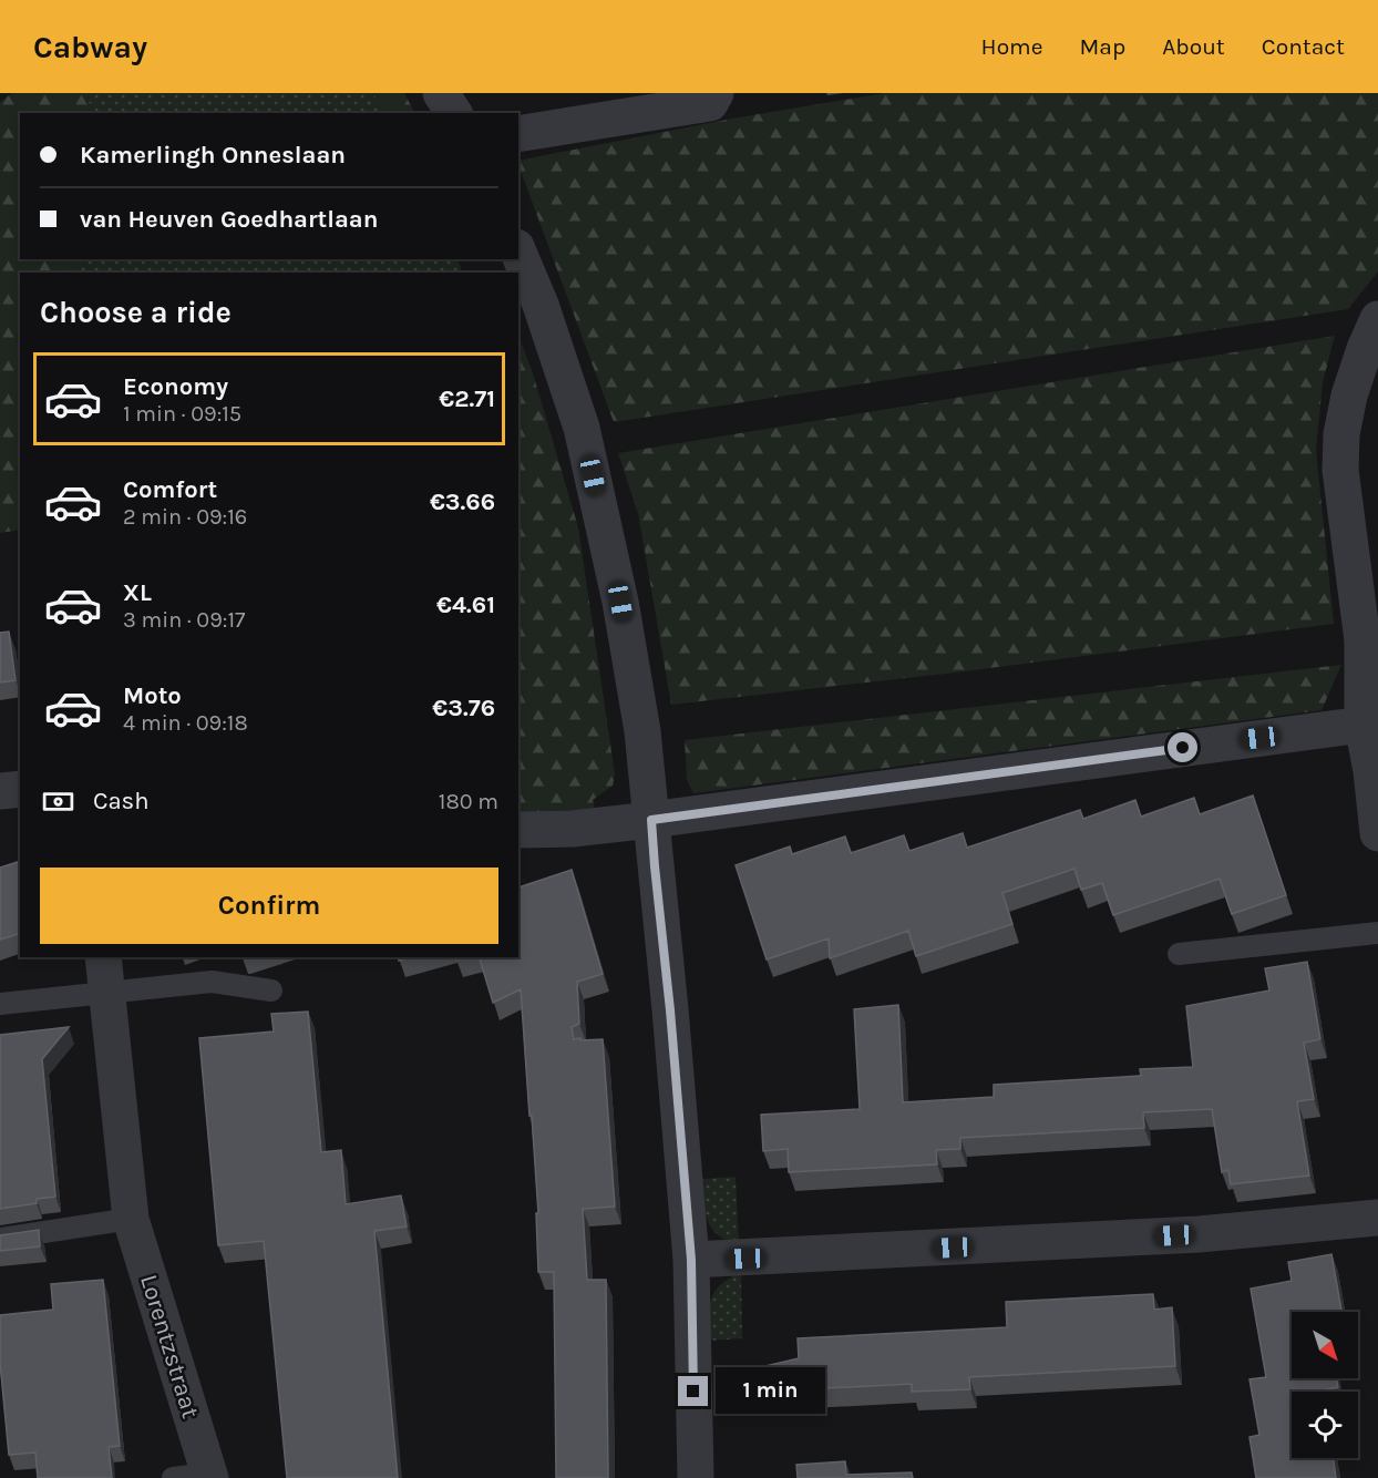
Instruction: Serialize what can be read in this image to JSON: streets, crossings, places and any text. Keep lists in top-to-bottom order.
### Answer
{
  "streets": {
    "street": ["Lorentzstraat"]
  },
  "north": "bottom right",
  "page": {
    "header": "Cabway",
    "nav": [
      "Home",
      "Map",
      "About",
      "Contact"
    ],
    "banner": ["Kamerlingh Onneslaan", "van Heuven Goedhartlaan"],
    "heading": "Choose a ride",
    "list": [
      {
        "name": "Economy",
        "note": "1 min · 09:15",
        "value": "€2.71"
      },
      {
        "name": "Comfort",
        "note": "2 min · 09:16",
        "value": "€3.66"
      },
      {
        "name": "XL",
        "note": "3 min · 09:17",
        "value": "€4.61"
      },
      {
        "name": "Moto",
        "note": "4 min · 09:18",
        "value": "€3.76"
      }
    ],
    "pay": ["Cash", "180 m"],
    "buttons": "Confirm",
    "bubble": "1 min"
  }
}
